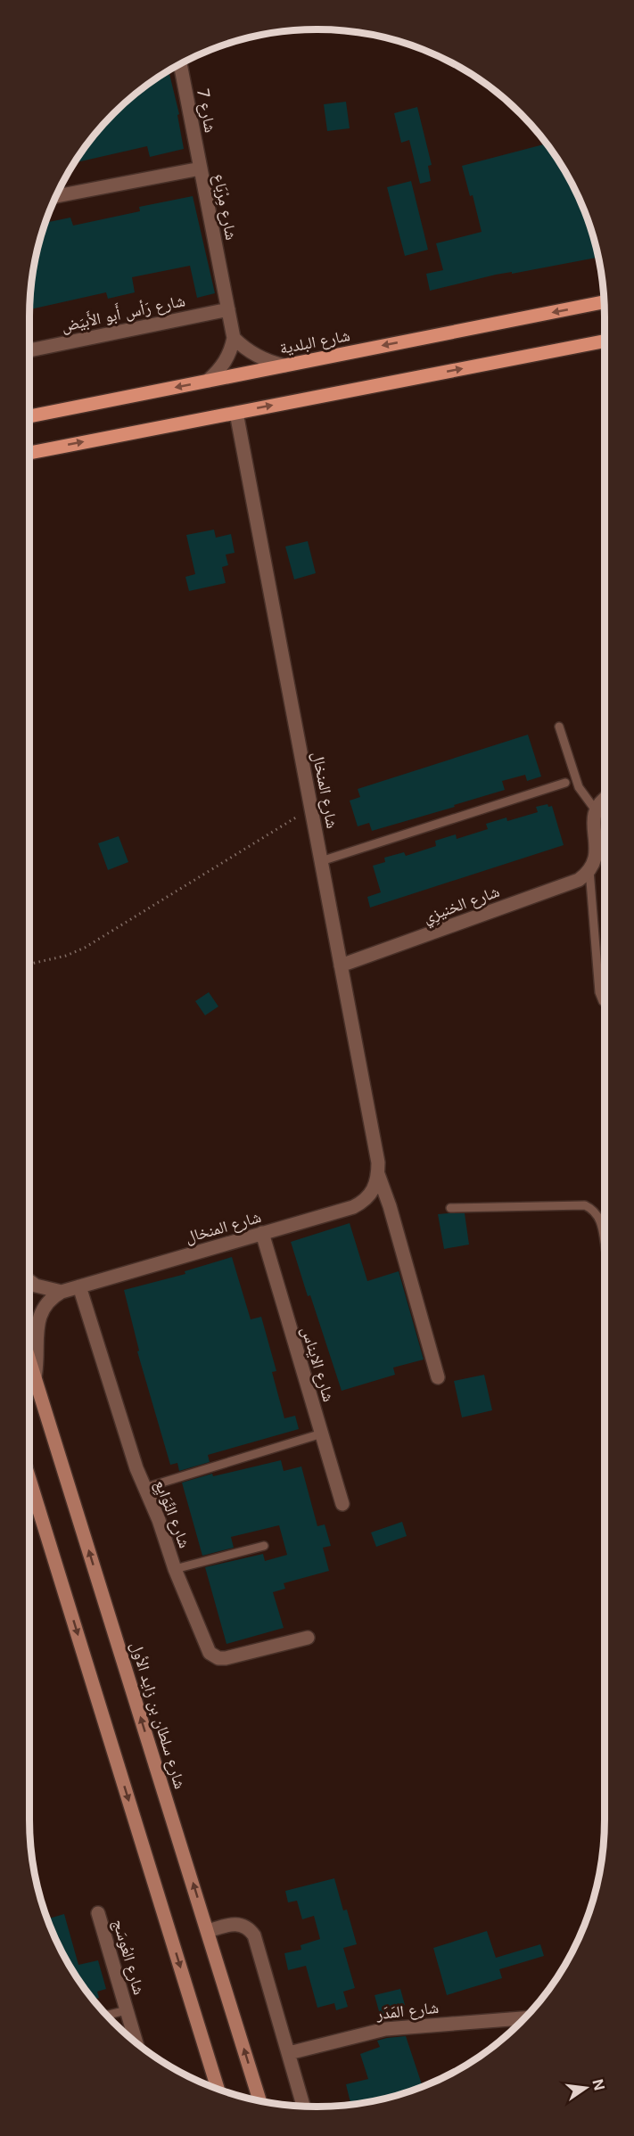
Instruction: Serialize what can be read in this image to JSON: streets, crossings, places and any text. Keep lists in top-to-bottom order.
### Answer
{
  "streets": {
    "main road": ["شارع البلدية", "شارع سلطان بن زايد الأول"],
    "street": [
      "شارع 7",
      "شارع مِرْبَاع",
      "شارع رَأس أَبو الأَبيَض",
      "شارع المنخال",
      "شارع الخنيزِي",
      "شارع الايناس",
      "شارع النِّوَايِع",
      "شارع العُوسَج",
      "شارع المَدَر"
    ]
  },
  "crossings": [
    ["شارع 7", "شارع مِرْبَاع"],
    ["شارع مِرْبَاع", "شارع رَأس أَبو الأَبيَض"],
    ["شارع المنخال", "شارع الخنيزِي"],
    ["شارع المنخال", "شارع الايناس"],
    ["شارع المنخال", "شارع النِّوَايِع"],
    ["شارع المنخال", "شارع سلطان بن زايد الأول"]
  ],
  "north": "right"
}
